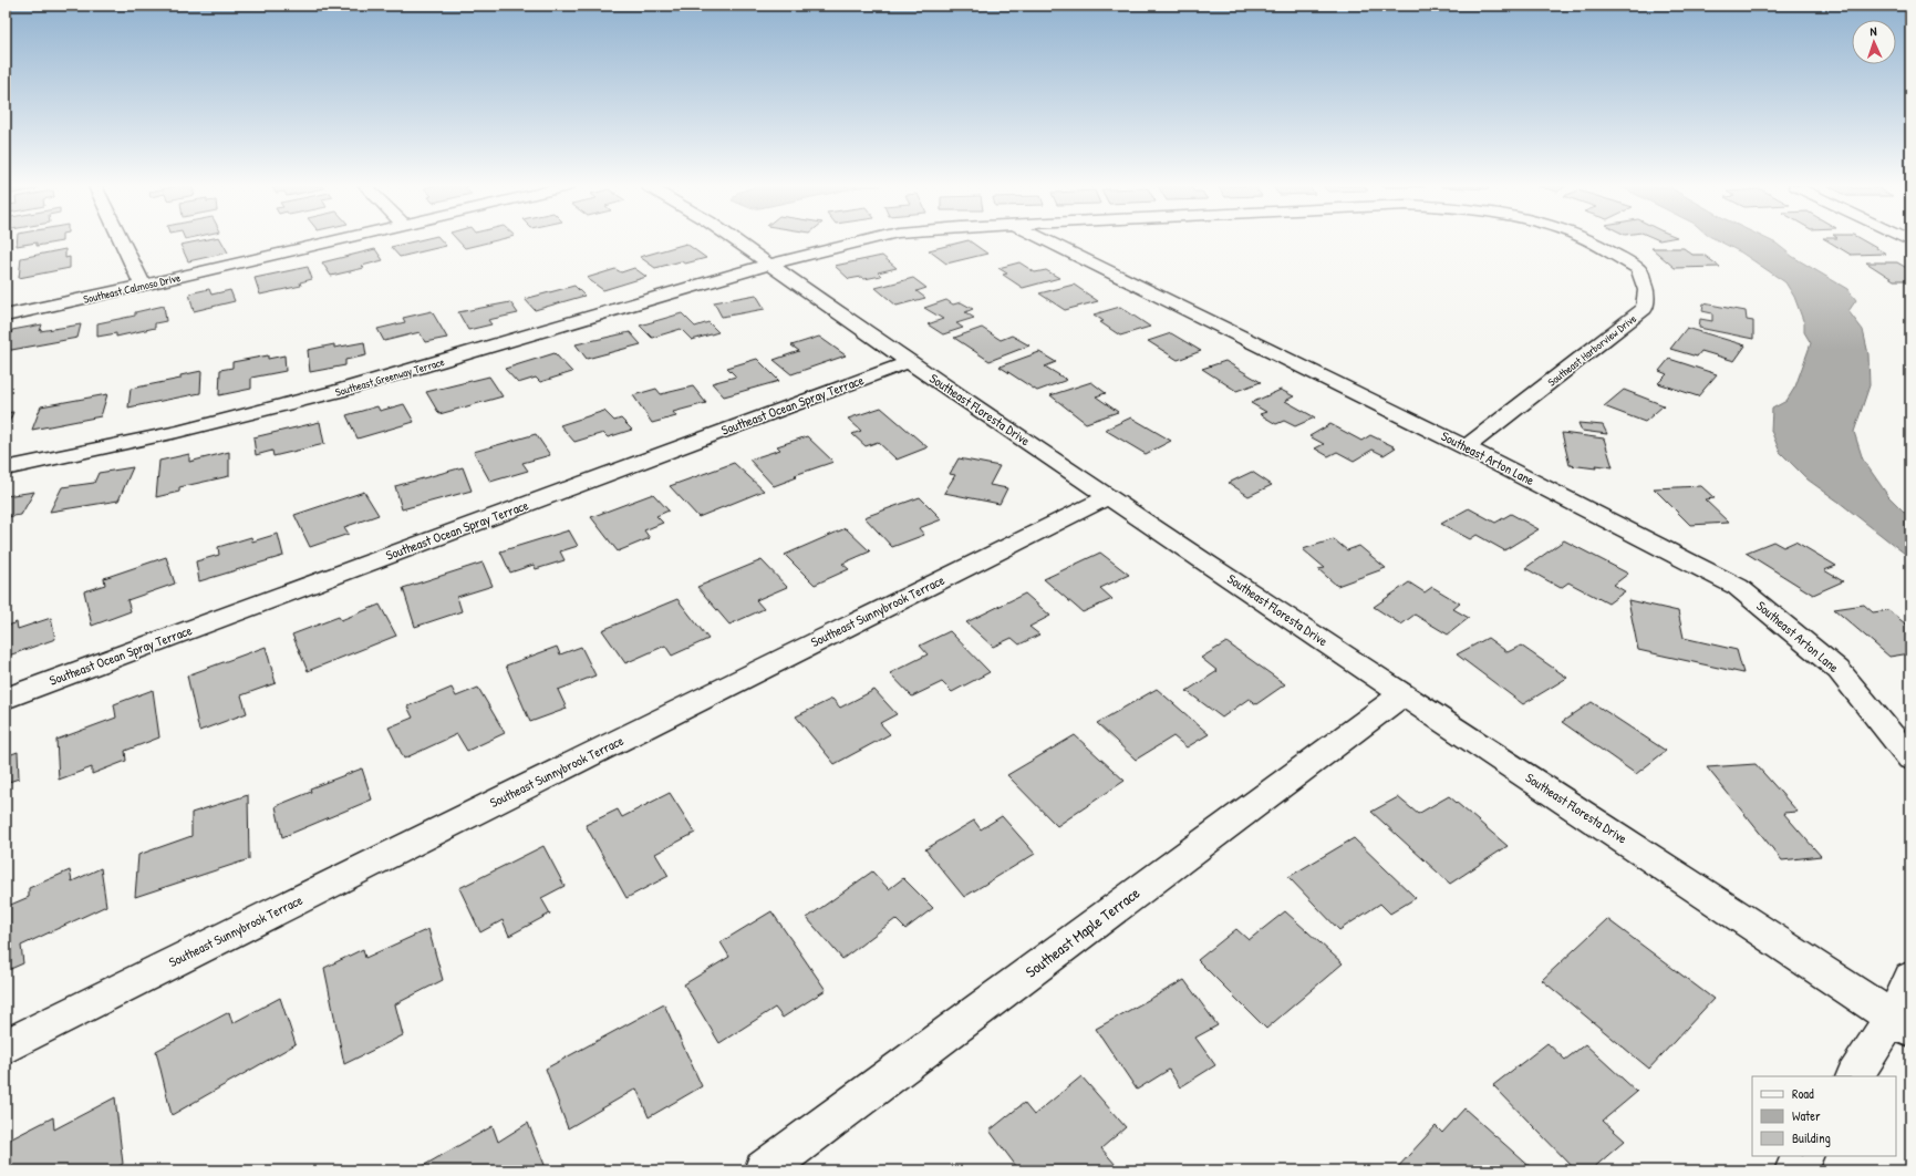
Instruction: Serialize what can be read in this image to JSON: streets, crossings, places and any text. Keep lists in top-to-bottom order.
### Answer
{
  "streets": {
    "street": [
      "Southeast Calmoso Drive",
      "Southeast Harborview Drive",
      "Southeast Greenway Terrace",
      "Southeast Ocean Spray Terrace",
      "Southeast Floresta Drive",
      "Southeast Arton Lane",
      "Southeast Sunnybrook Terrace",
      "Southeast Maple Terrace"
    ]
  },
  "crossings": [
    ["Southeast Harborview Drive", "Southeast Greenway Terrace"],
    ["Southeast Harborview Drive", "Southeast Floresta Drive"],
    ["Southeast Harborview Drive", "Southeast Arton Lane"],
    ["Southeast Greenway Terrace", "Southeast Floresta Drive"],
    ["Southeast Ocean Spray Terrace", "Southeast Floresta Drive"],
    ["Southeast Floresta Drive", "Southeast Sunnybrook Terrace"],
    ["Southeast Floresta Drive", "Southeast Maple Terrace"]
  ],
  "legend": ["Road", "Water", "Building"],
  "north": "top"
}
